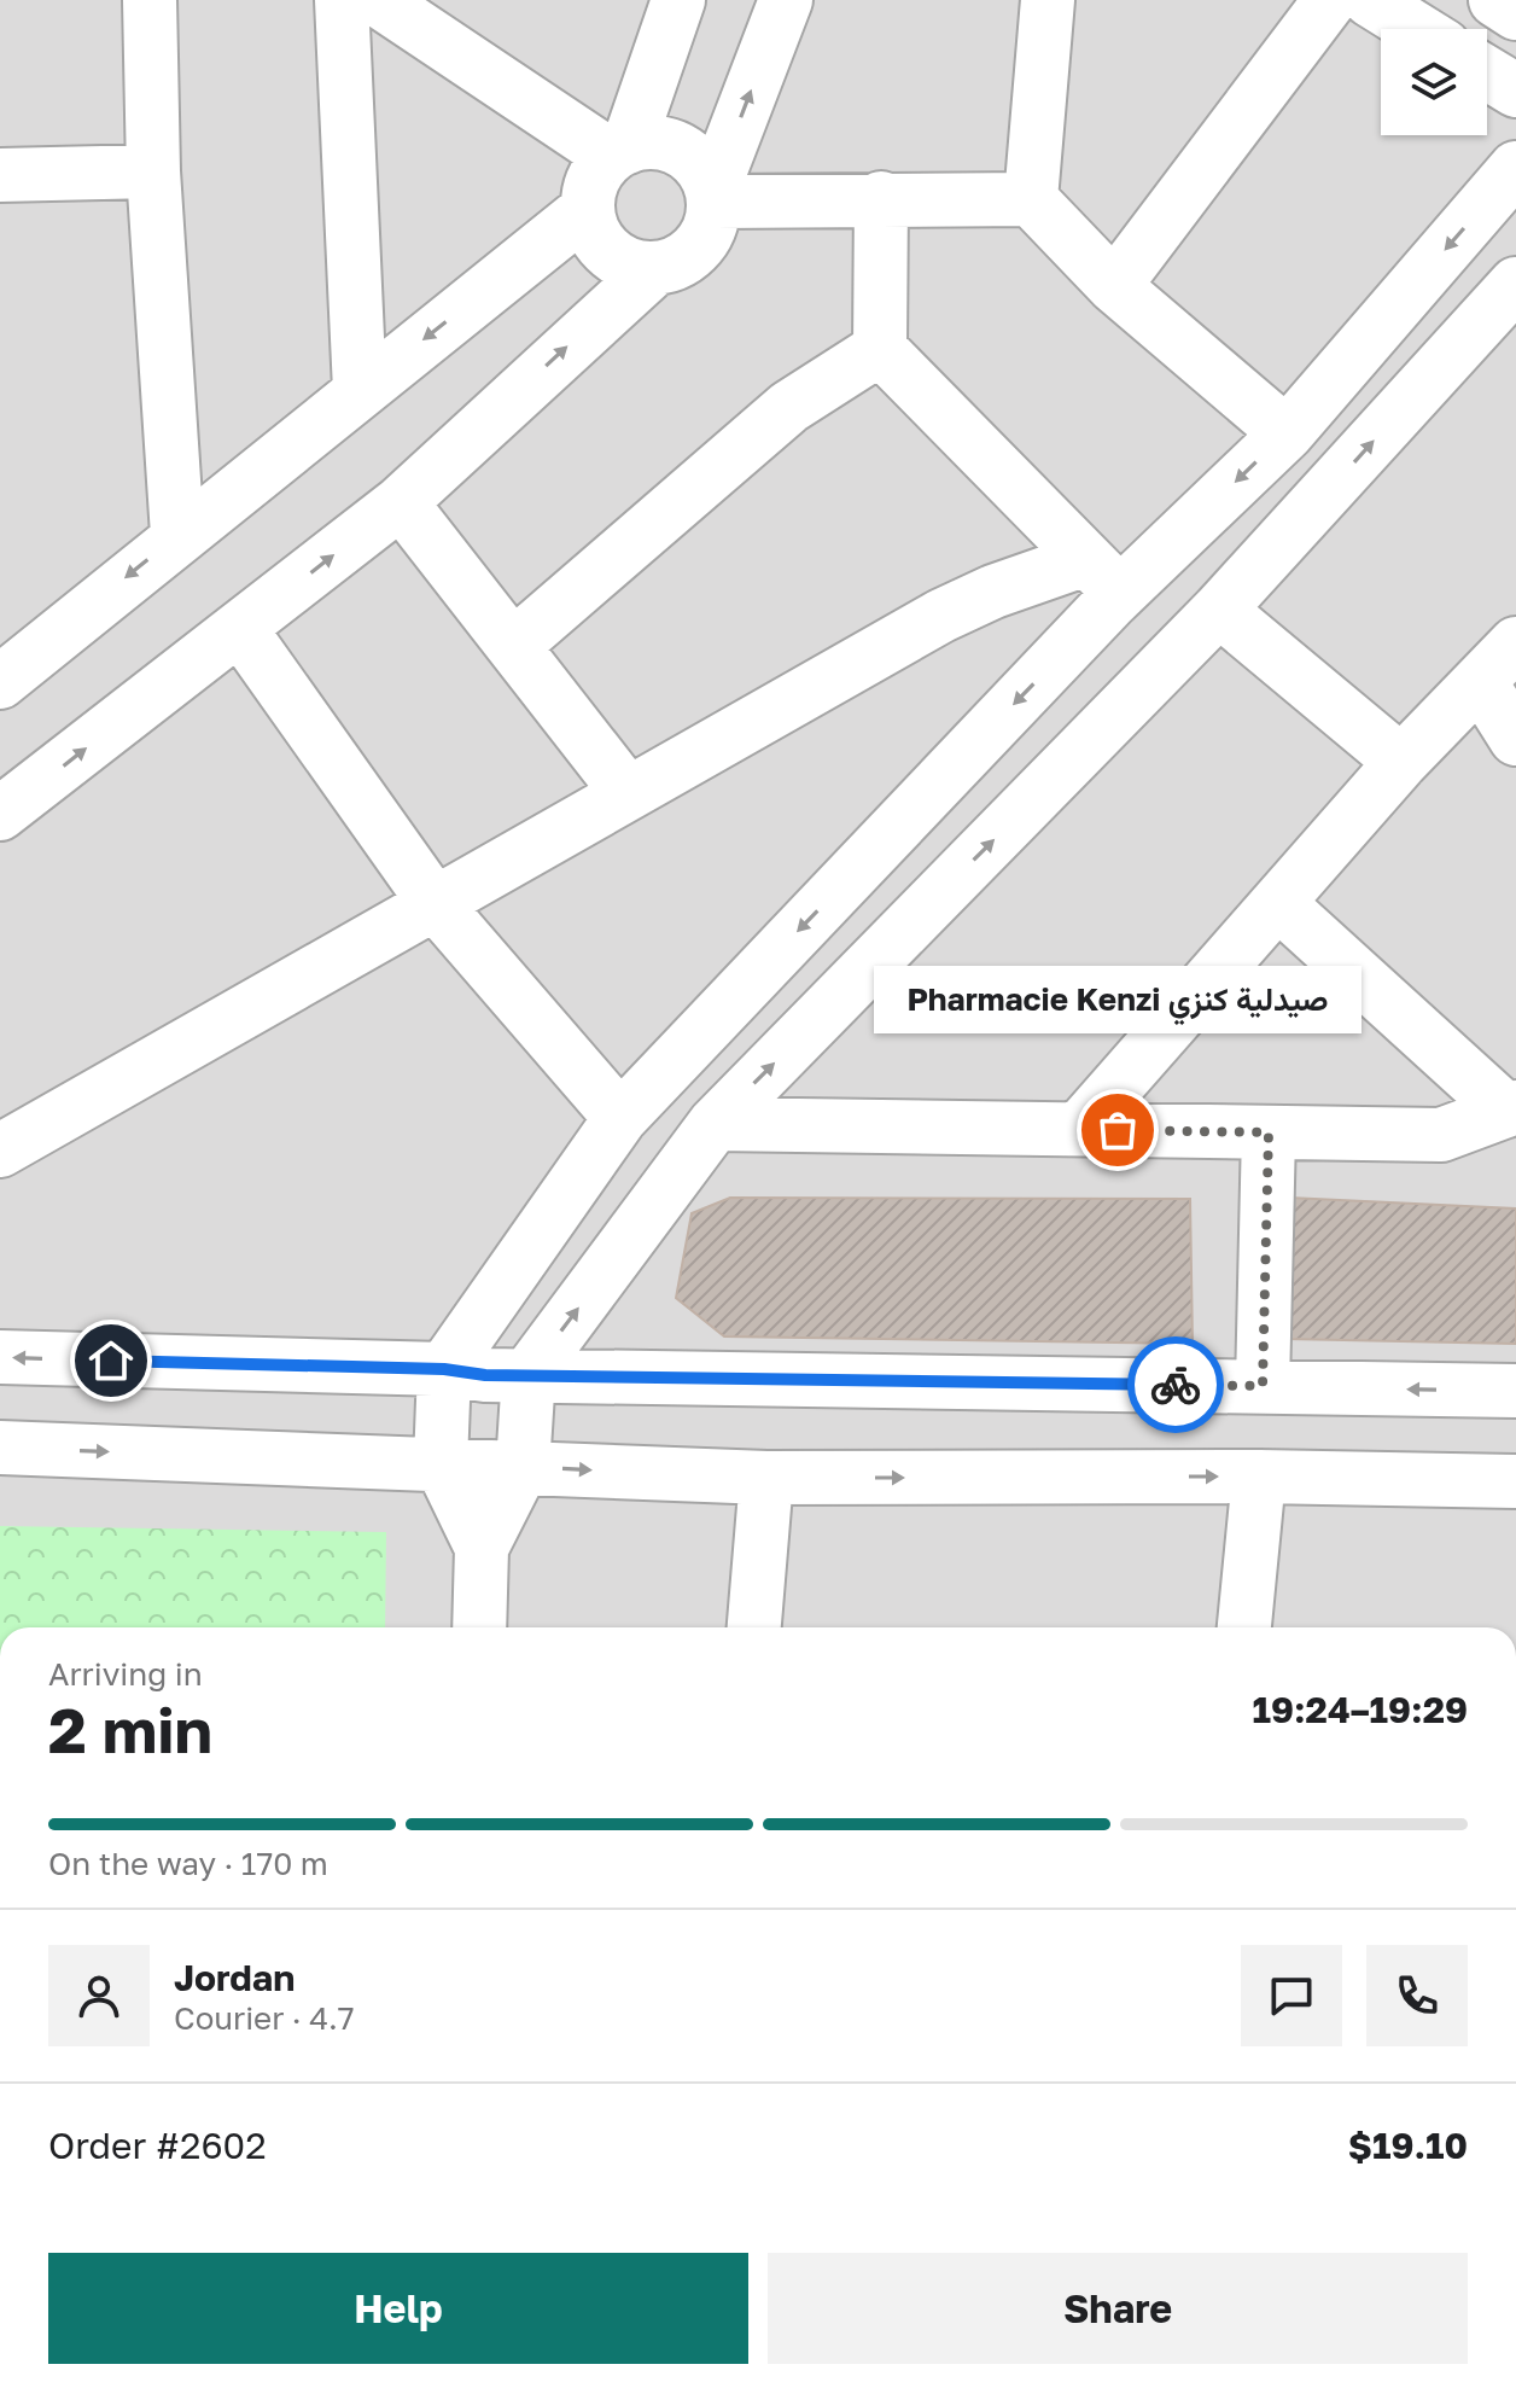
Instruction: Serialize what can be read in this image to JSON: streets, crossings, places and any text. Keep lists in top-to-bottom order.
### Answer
{
  "places": ["Pharmacie Kenzi صيدلية كنزي"],
  "page": {
    "bubble": "Pharmacie Kenzi صيدلية كنزي",
    "heading": ["2 min", "Arriving in", "19:24–19:29"],
    "panel": [
      "Jordan",
      "Courier · 4.7",
      "Order #2602",
      "$19.10"
    ],
    "bar": "On the way · 170 m",
    "buttons": ["Help", "Share"]
  }
}
